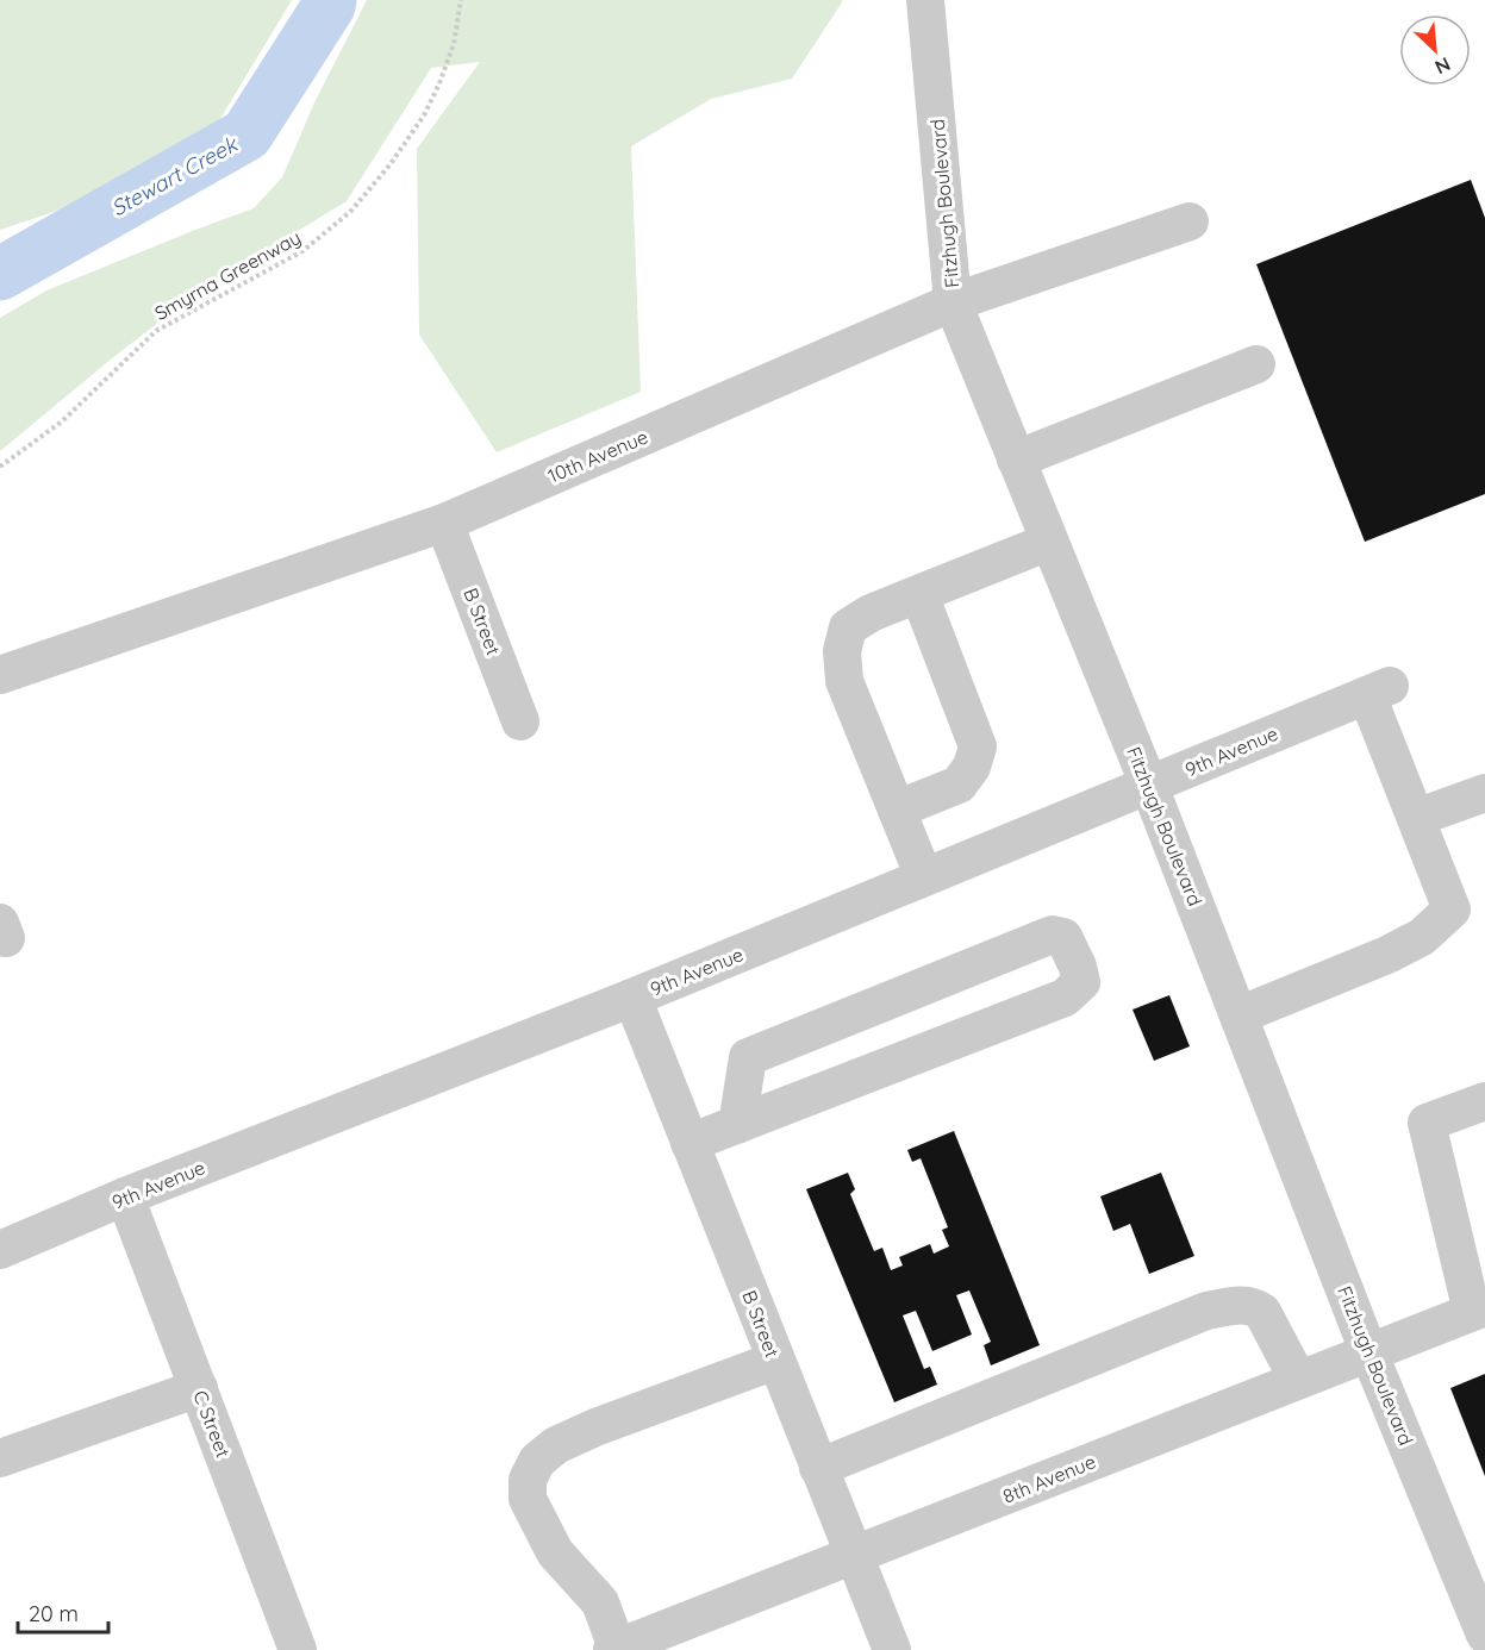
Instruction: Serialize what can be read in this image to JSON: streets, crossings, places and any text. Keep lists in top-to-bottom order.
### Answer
{
  "streets": {
    "street": [
      "Fitzhugh Boulevard",
      "10th Avenue",
      "B Street",
      "9th Avenue",
      "C Street",
      "8th Avenue"
    ],
    "path": ["Smyrna Greenway"]
  },
  "crossings": [
    ["Fitzhugh Boulevard", "10th Avenue"],
    ["Fitzhugh Boulevard", "9th Avenue"],
    ["Fitzhugh Boulevard", "8th Avenue"],
    ["10th Avenue", "B Street"],
    ["B Street", "9th Avenue"],
    ["B Street", "8th Avenue"],
    ["9th Avenue", "C Street"]
  ],
  "water": ["Stewart Creek"],
  "scale_bar": "20 m",
  "north": "bottom right"
}
